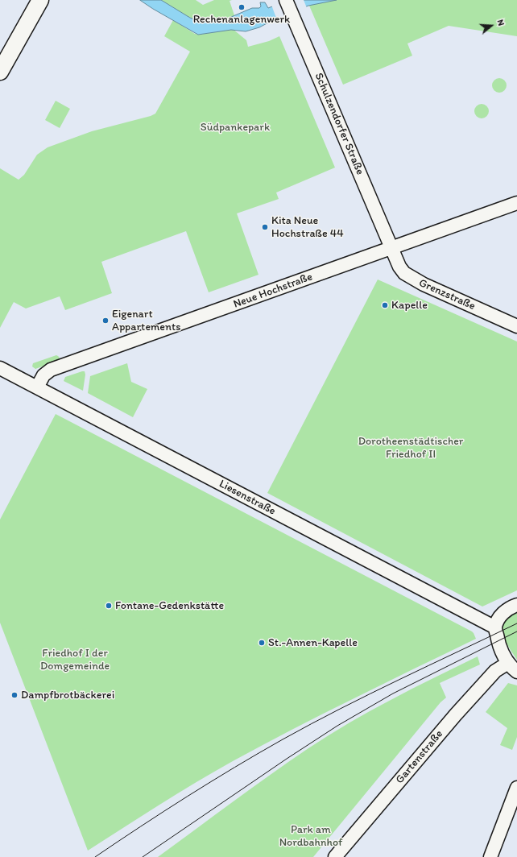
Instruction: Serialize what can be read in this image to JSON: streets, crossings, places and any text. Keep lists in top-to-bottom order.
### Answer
{
  "streets": {
    "street": [
      "Schulzendorfer Straße",
      "Neue Hochstraße",
      "Grenzstraße",
      "Liesenstraße",
      "Gartenstraße"
    ]
  },
  "crossings": [
    ["Schulzendorfer Straße", "Neue Hochstraße"],
    ["Schulzendorfer Straße", "Grenzstraße"],
    ["Neue Hochstraße", "Grenzstraße"],
    ["Neue Hochstraße", "Liesenstraße"],
    ["Liesenstraße", "Gartenstraße"]
  ],
  "parks": [
    "Südpankepark",
    "Dorotheenstädtischer Friedhof II",
    "Friedhof I der Domgemeinde",
    "Park am Nordbahnhof"
  ],
  "places": [
    "Rechenanlagenwerk",
    "Kita Neue Hochstraße 44",
    "Kapelle",
    "Eigenart Appartements",
    "Fontane-Gedenkstätte",
    "St.-Annen-Kapelle",
    "Dampfbrotbäckerei"
  ],
  "north": "right"
}
